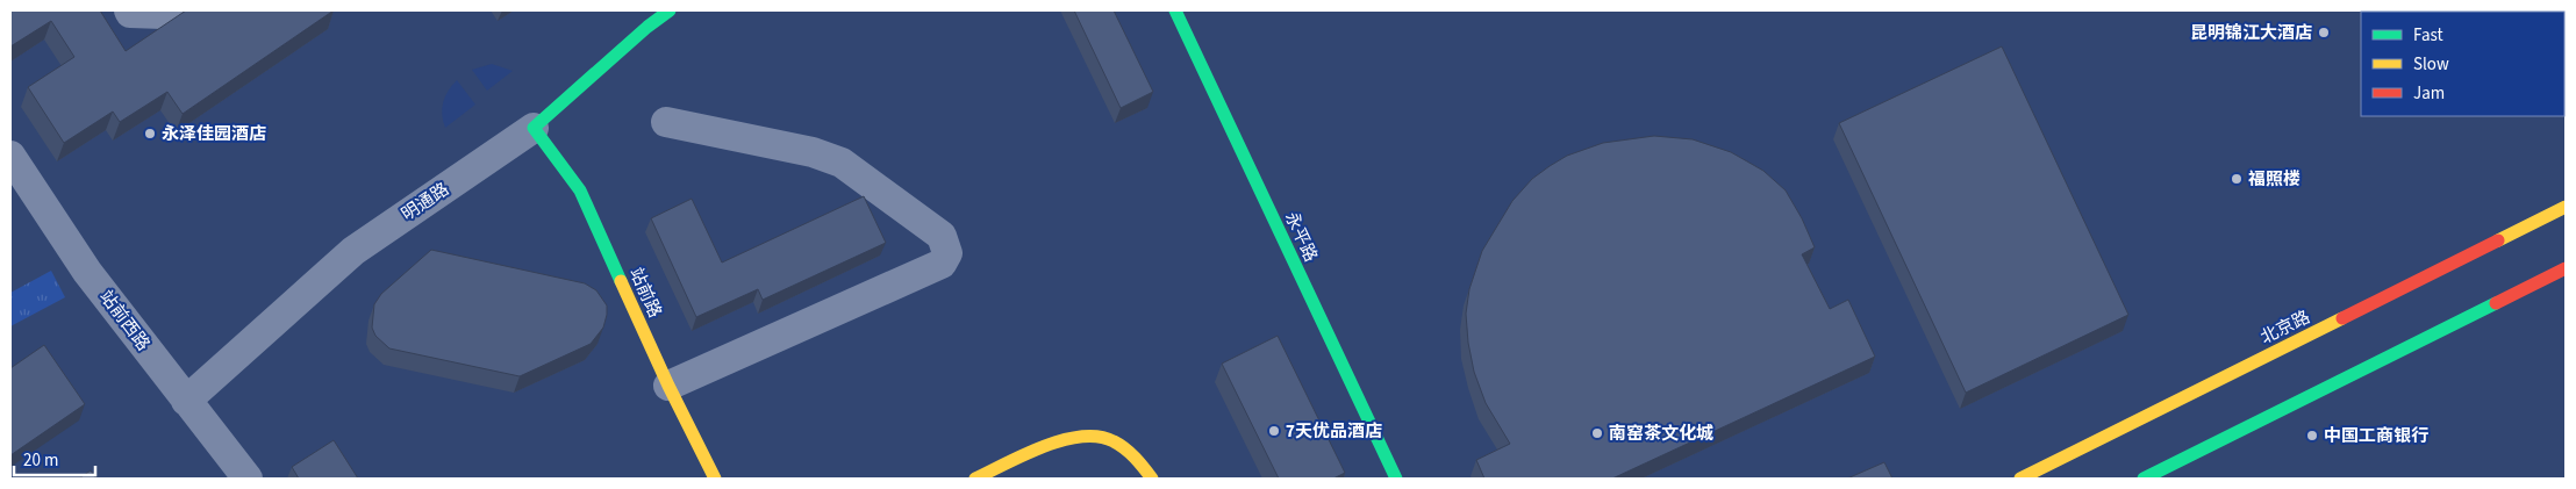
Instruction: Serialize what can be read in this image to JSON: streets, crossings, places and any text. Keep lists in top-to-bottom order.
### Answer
{
  "streets": {
    "street": [
      "明通路",
      "永平路",
      "站前路",
      "站前西路",
      "北京路"
    ]
  },
  "crossings": [
    ["明通路", "站前路"],
    ["明通路", "站前西路"]
  ],
  "places": [
    "昆明锦江大酒店",
    "永泽佳园酒店",
    "福照楼",
    "7天优品酒店",
    "南窑茶文化城",
    "中国工商银行"
  ],
  "legend": ["Fast", "Slow", "Jam"],
  "scale_bar": "20 m"
}
